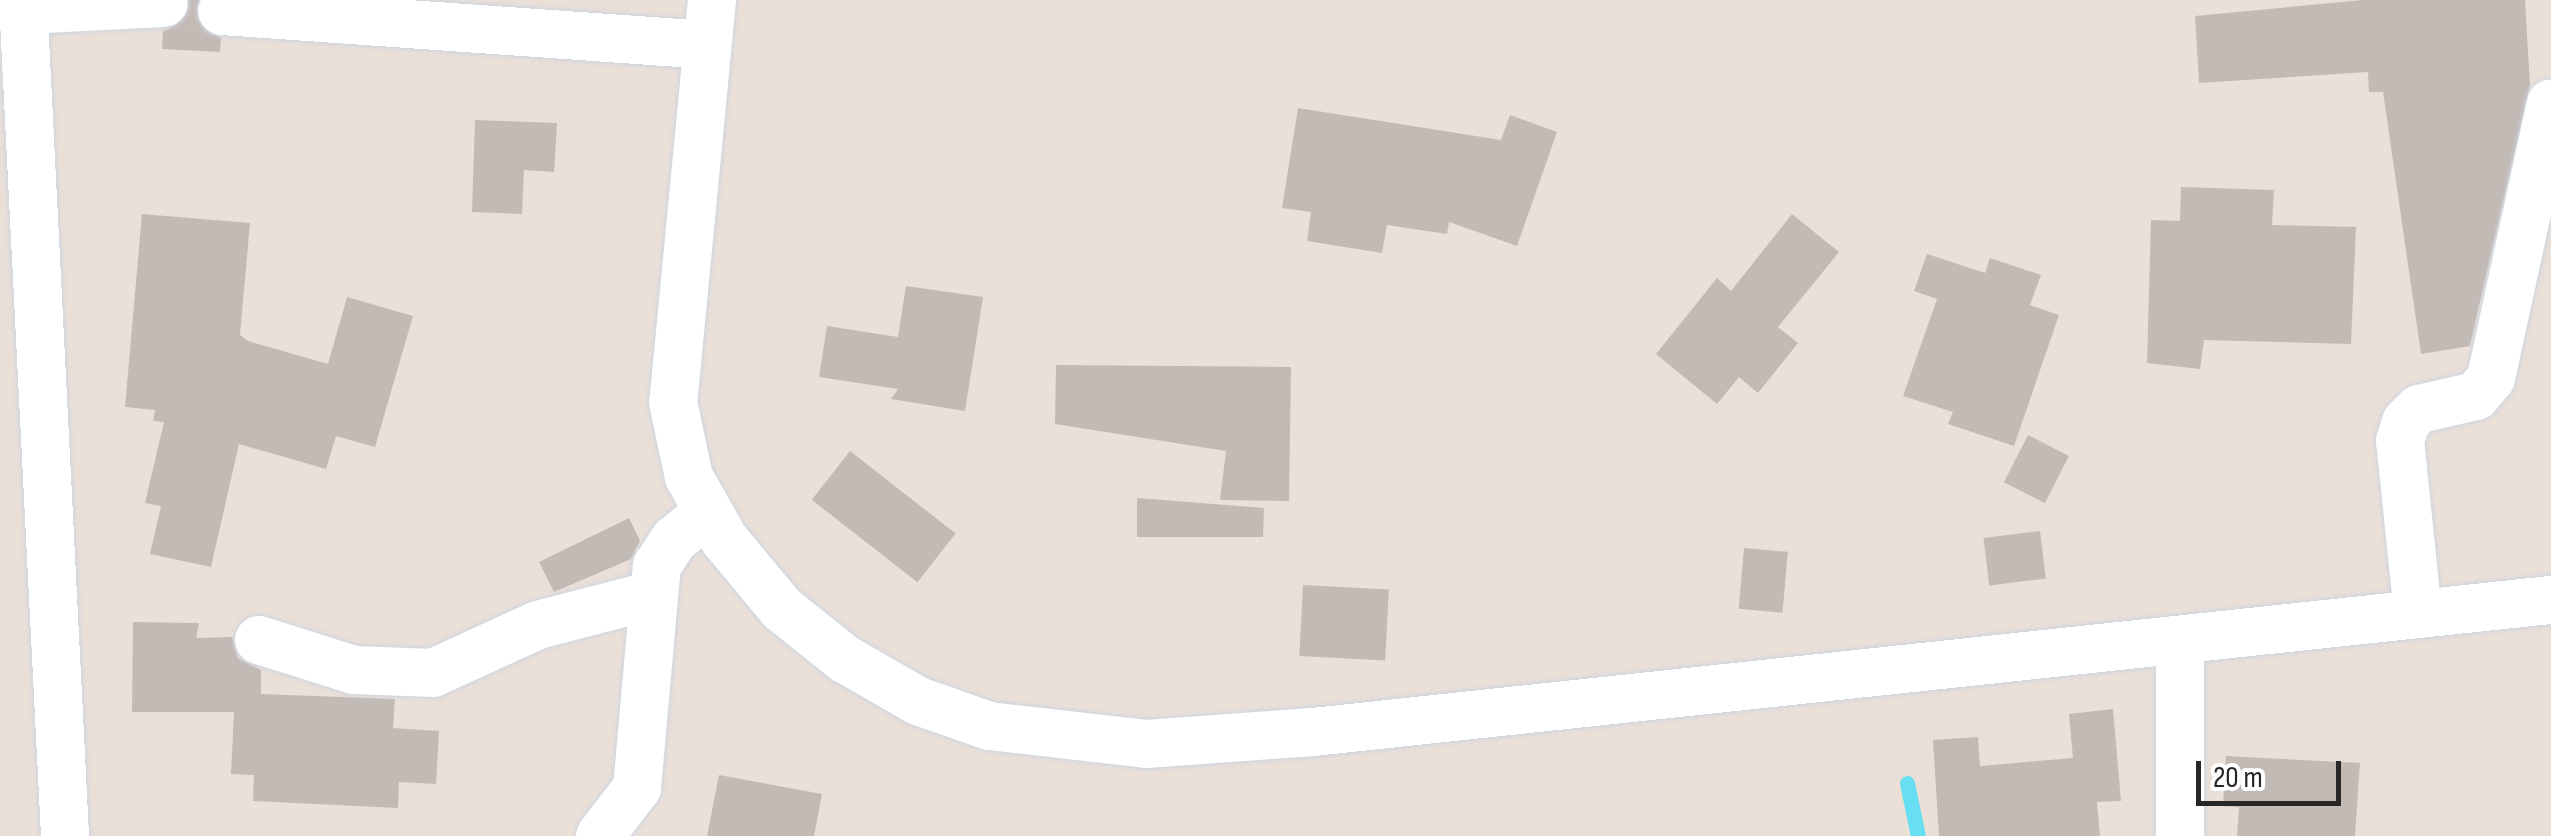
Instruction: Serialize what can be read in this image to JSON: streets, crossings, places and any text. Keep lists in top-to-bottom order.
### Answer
{
  "scale_bar": "20 m"
}
